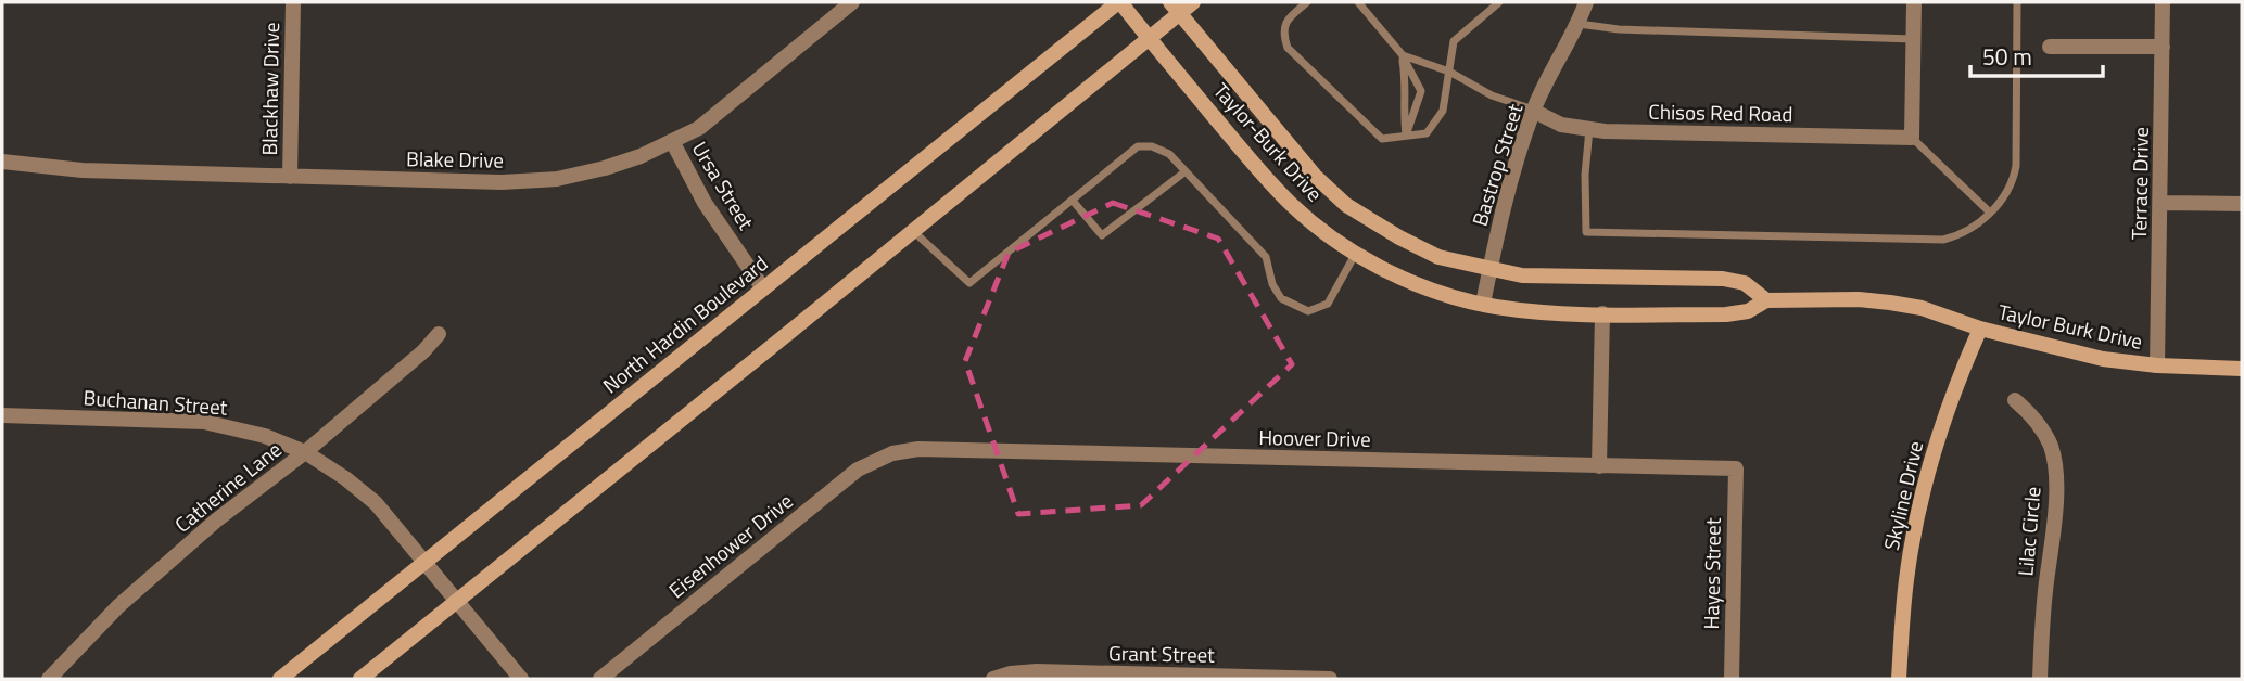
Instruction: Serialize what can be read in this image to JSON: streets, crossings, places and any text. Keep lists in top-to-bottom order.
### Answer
{
  "streets": {
    "street": [
      "Blackhaw Drive",
      "Chisos Red Road",
      "Taylor-Burk Drive",
      "Blake Drive",
      "Bastrop Street",
      "Terrace Drive",
      "Ursa Street",
      "North Hardin Boulevard",
      "Taylor Burk Drive",
      "Buchanan Street",
      "Hoover Drive",
      "Catherine Lane",
      "Skyline Drive",
      "Lilac Circle",
      "Eisenhower Drive",
      "Hayes Street",
      "Grant Street"
    ]
  },
  "crossings": [
    ["Blackhaw Drive", "Blake Drive"],
    ["Chisos Red Road", "Bastrop Street"],
    ["Taylor-Burk Drive", "Bastrop Street"],
    ["Taylor-Burk Drive", "North Hardin Boulevard"],
    ["Taylor-Burk Drive", "Taylor Burk Drive"],
    ["Taylor-Burk Drive", "Skyline Drive"],
    ["Blake Drive", "Ursa Street"],
    ["Terrace Drive", "Taylor Burk Drive"],
    ["Ursa Street", "North Hardin Boulevard"],
    ["North Hardin Boulevard", "Buchanan Street"],
    ["Taylor Burk Drive", "Skyline Drive"],
    ["Buchanan Street", "Catherine Lane"],
    ["Hoover Drive", "Eisenhower Drive"],
    ["Hoover Drive", "Hayes Street"]
  ],
  "scale_bar": "50 m"
}
